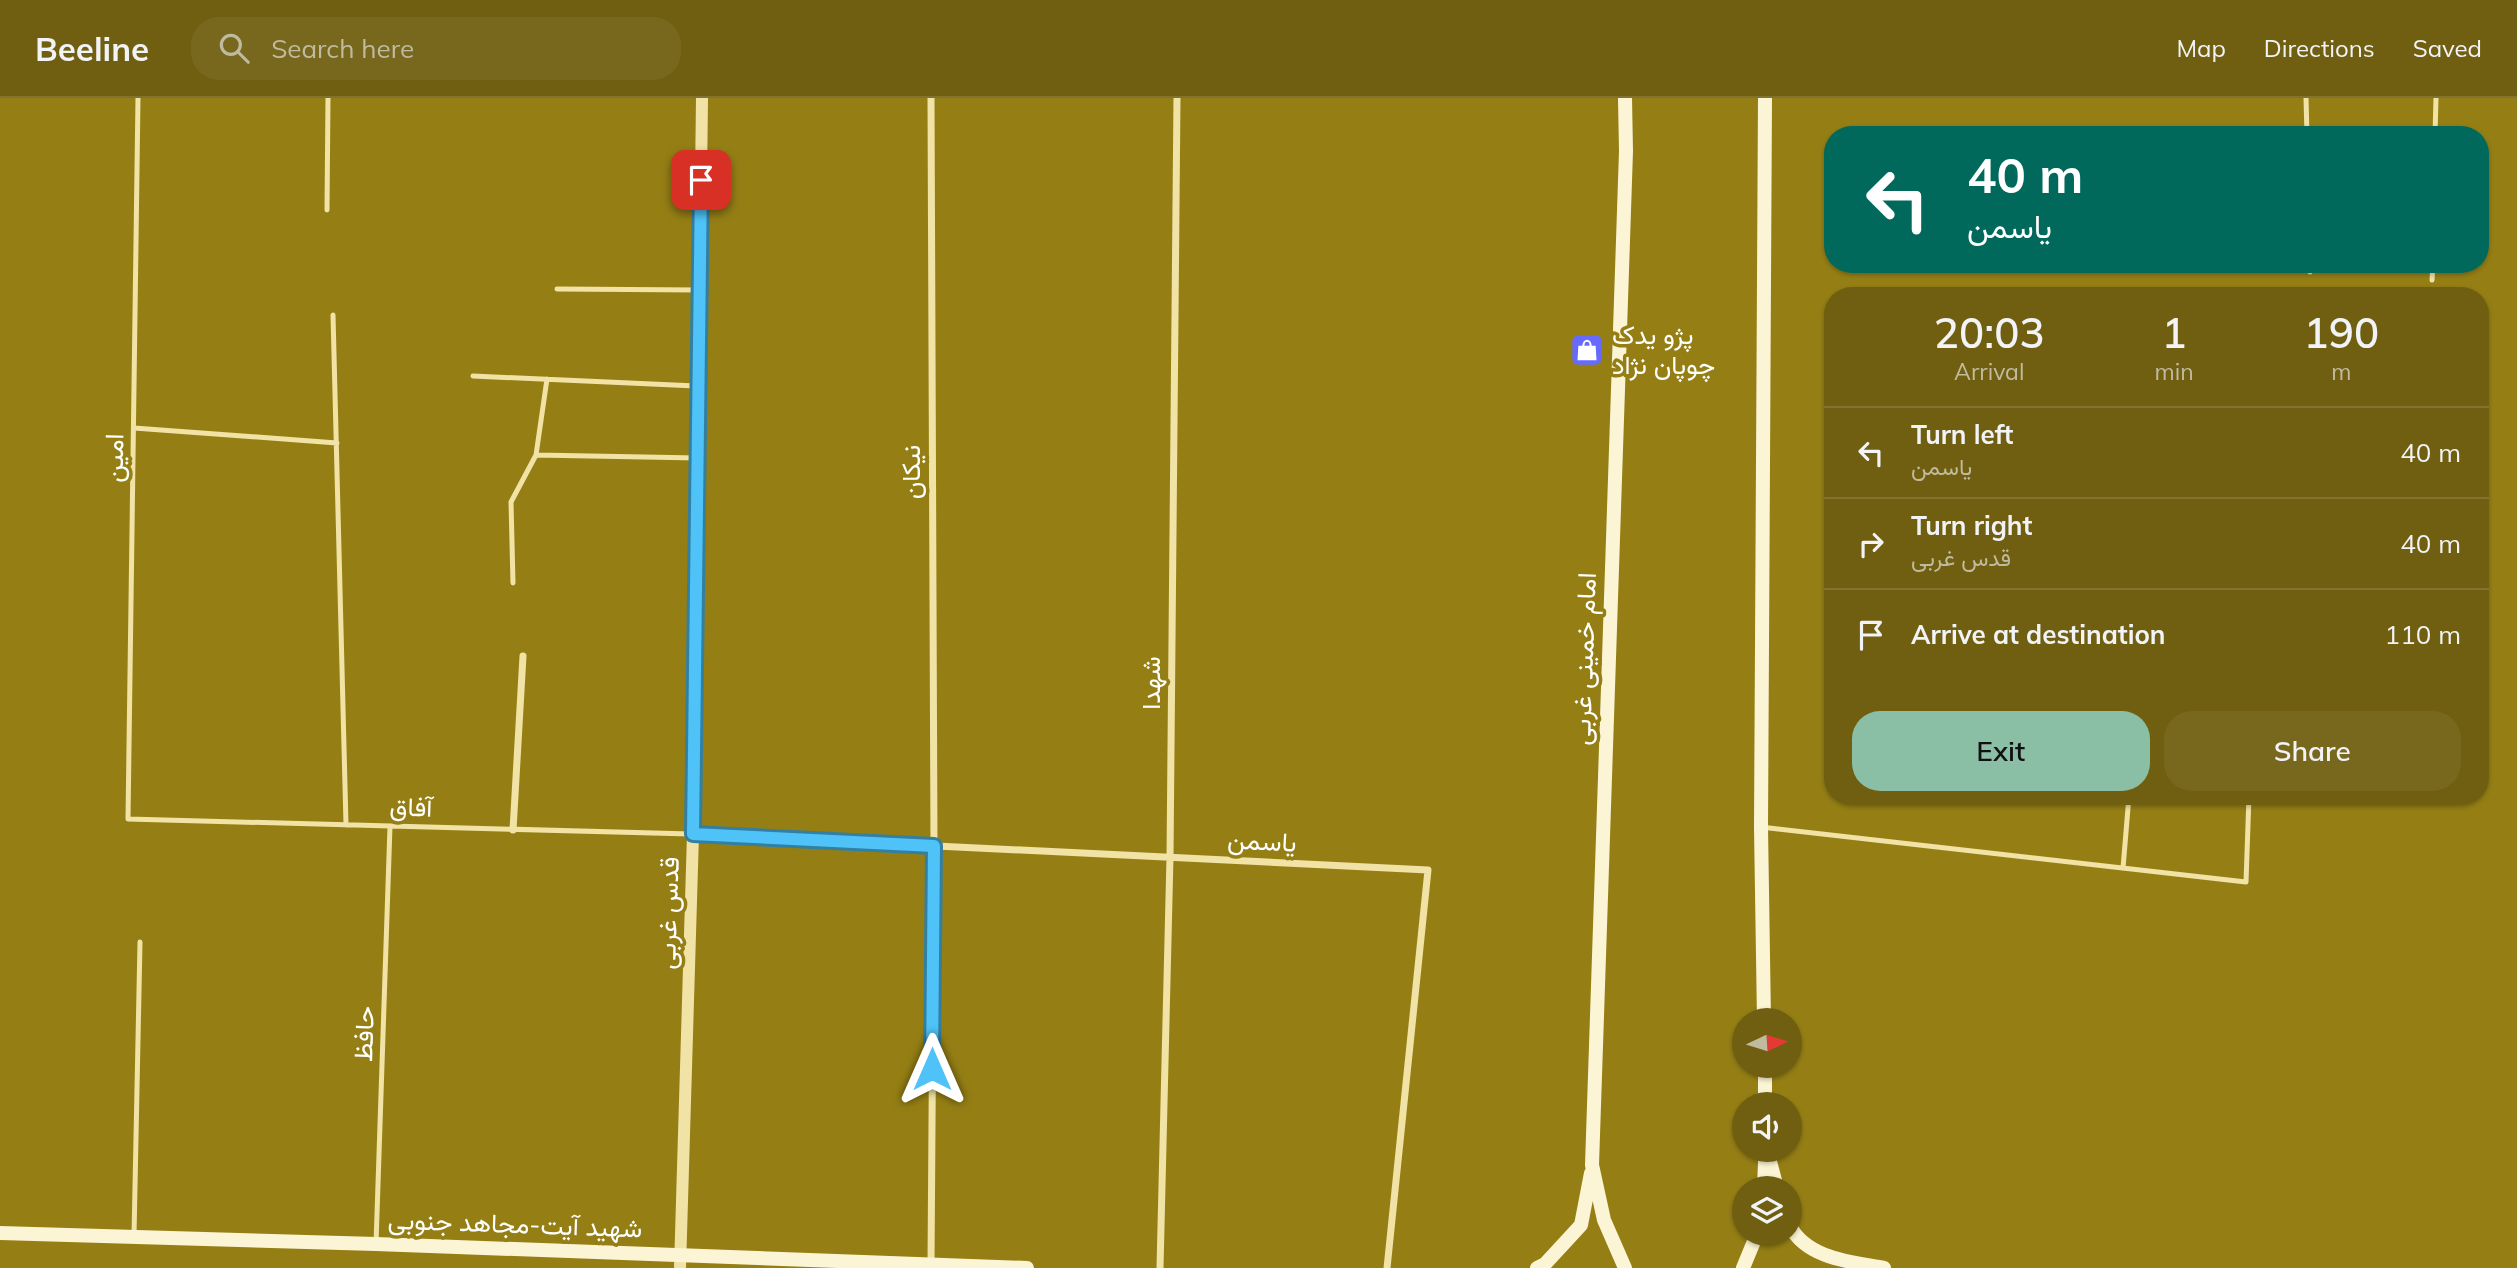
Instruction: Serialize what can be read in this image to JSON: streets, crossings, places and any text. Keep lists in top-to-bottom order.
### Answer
{
  "streets": {
    "main road": ["امام خمینی غربی", "شهید آیت-مجاهد جنوبی"],
    "street": [
      "نیکان",
      "شهدا",
      "یاسمن",
      "قدس غربی"
    ],
    "lane": ["امین", "آفاق", "حافظ"]
  },
  "crossings": [
    ["امین", "آفاق"],
    ["نیکان", "یاسمن"],
    ["نیکان", "شهید آیت-مجاهد جنوبی"],
    ["شهدا", "یاسمن"],
    ["آفاق", "یاسمن"],
    ["آفاق", "قدس غربی"],
    ["آفاق", "حافظ"],
    ["یاسمن", "قدس غربی"],
    ["قدس غربی", "شهید آیت-مجاهد جنوبی"],
    ["حافظ", "شهید آیت-مجاهد جنوبی"]
  ],
  "places": {
    "shop": ["پژو یدک چوپان نژاد"]
  },
  "north": "right",
  "page": {
    "header": "Beeline",
    "search": "Search here",
    "nav": ["Map", "Directions", "Saved"],
    "turn": ["40 m", "یاسمن"],
    "eta": [
      "20:03",
      "Arrival",
      "1",
      "min",
      "190",
      "m"
    ],
    "list": [
      {
        "name": "Turn left",
        "note": "یاسمن",
        "value": "40 m"
      },
      {
        "name": "Turn right",
        "note": "قدس غربی",
        "value": "40 m"
      },
      {
        "name": "Arrive at destination",
        "value": "110 m"
      }
    ],
    "buttons": ["Exit", "Share"]
  }
}
